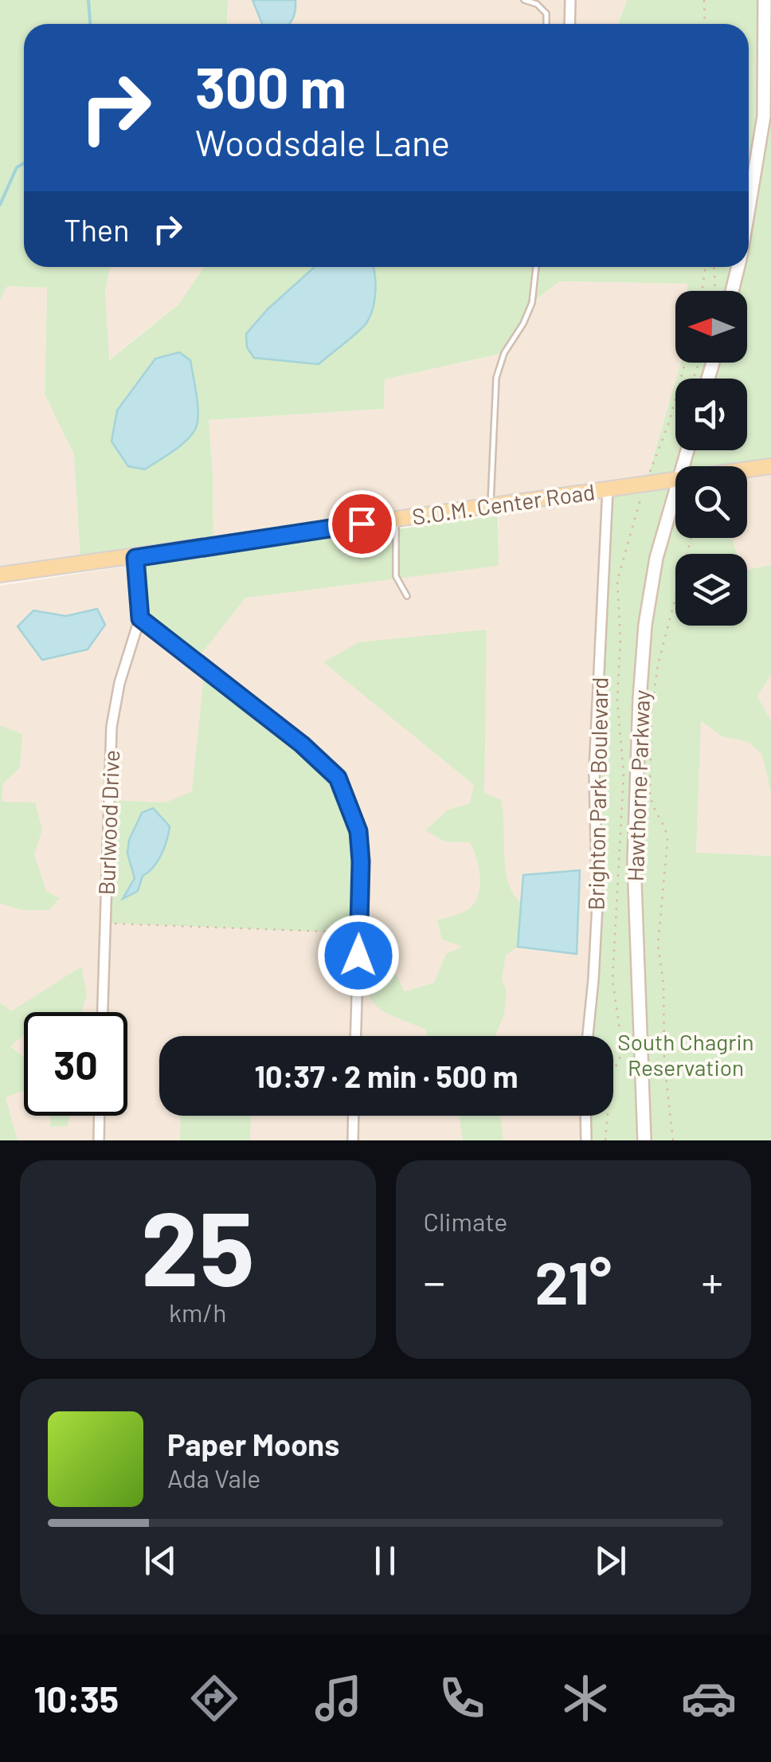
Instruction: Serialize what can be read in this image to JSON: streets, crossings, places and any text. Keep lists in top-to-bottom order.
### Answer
{
  "streets": {
    "main road": ["S.O.M. Center Road"],
    "street": ["Hawthorne Parkway", "Brighton Park Boulevard", "Burlwood Drive"]
  },
  "crossings": [
    ["S.O.M. Center Road", "Brighton Park Boulevard"]
  ],
  "parks": ["South Chagrin Reservation"],
  "north": "left",
  "page": {
    "turn": ["300 m", "Woodsdale Lane"],
    "then": "Then",
    "limit": "30",
    "trip": "10:37 · 2 min · 500 m",
    "tile": [
      ["25", "km/h"],
      "Climate"
    ],
    "heat": ["−", "21°", "+"],
    "song": ["Paper Moons", "Ada Vale"],
    "tabs": "10:35"
  }
}
